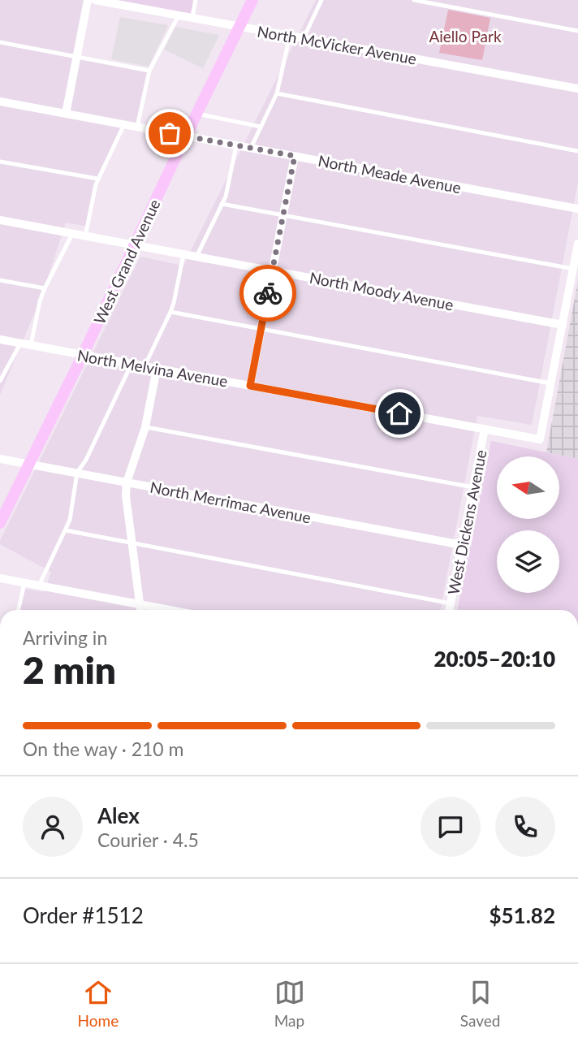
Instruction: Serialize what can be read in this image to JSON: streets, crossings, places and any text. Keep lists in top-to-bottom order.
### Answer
{
  "streets": {
    "main road": ["West Grand Avenue"],
    "street": [
      "North McVicker Avenue",
      "North Meade Avenue",
      "North Moody Avenue",
      "North Melvina Avenue",
      "North Merrimac Avenue",
      "West Dickens Avenue"
    ]
  },
  "crossings": [
    ["North McVicker Avenue", "West Grand Avenue"],
    ["North Meade Avenue", "West Grand Avenue"],
    ["West Grand Avenue", "North Moody Avenue"],
    ["West Grand Avenue", "North Melvina Avenue"],
    ["West Grand Avenue", "North Merrimac Avenue"],
    ["North Melvina Avenue", "West Dickens Avenue"],
    ["North Merrimac Avenue", "West Dickens Avenue"]
  ],
  "parks": ["Aiello Park"],
  "north": "left",
  "page": {
    "heading": ["2 min", "Arriving in", "20:05–20:10"],
    "panel": [
      "Alex",
      "Courier · 4.5",
      "Order #1512",
      "$51.82"
    ],
    "bar": "On the way · 210 m",
    "tabs": ["Home", "Map", "Saved"]
  }
}
